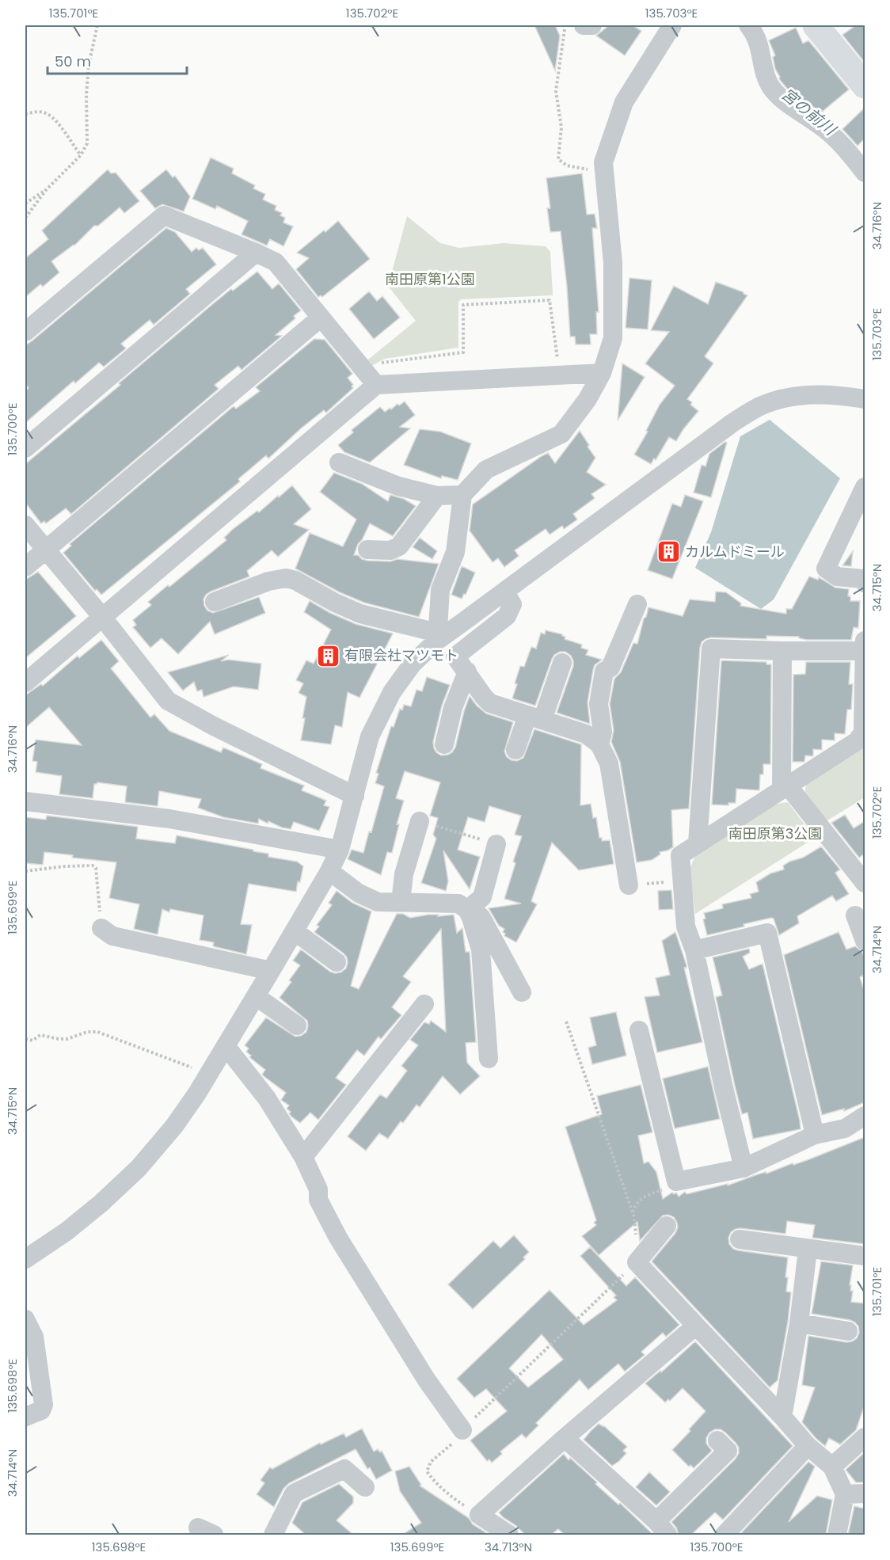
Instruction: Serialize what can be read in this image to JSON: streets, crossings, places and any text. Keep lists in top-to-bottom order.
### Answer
{
  "water": ["宮の前川"],
  "parks": ["南田原第1公園", "南田原第3公園"],
  "places": {
    "building": ["カルムドミール", "有限会社マツモト"]
  },
  "scale_bar": "50 m",
  "coordinates": [
    "135.701°E",
    "135.702°E",
    "135.703°E",
    "34.716°N",
    "135.700°E",
    "34.715°N",
    "135.699°E",
    "34.714°N",
    "135.698°E",
    "34.713°N"
  ]
}
